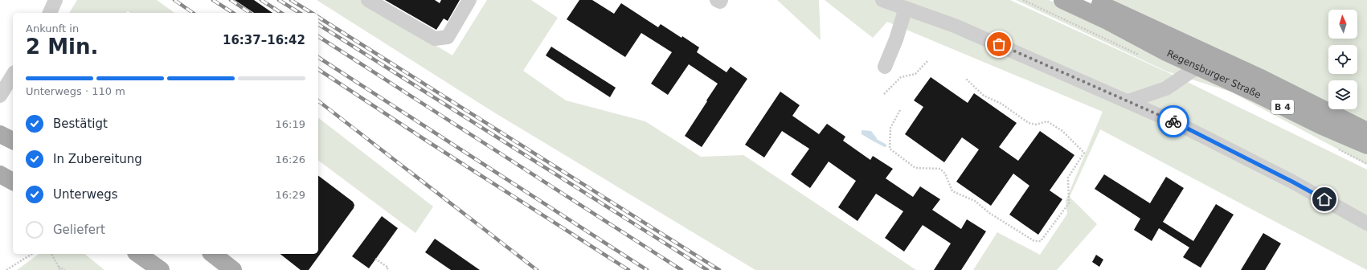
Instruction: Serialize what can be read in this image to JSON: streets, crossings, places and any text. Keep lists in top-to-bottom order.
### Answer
{
  "streets": {
    "main road": ["Regensburger Straße", "B 4"]
  },
  "north": "top",
  "page": {
    "heading": ["2 Min.", "Ankunft in", "16:37–16:42"],
    "bar": "Unterwegs · 110 m",
    "list": [
      ["Bestätigt", "16:19"],
      ["In Zubereitung", "16:26"],
      ["Unterwegs", "16:29"],
      "Geliefert"
    ]
  }
}
